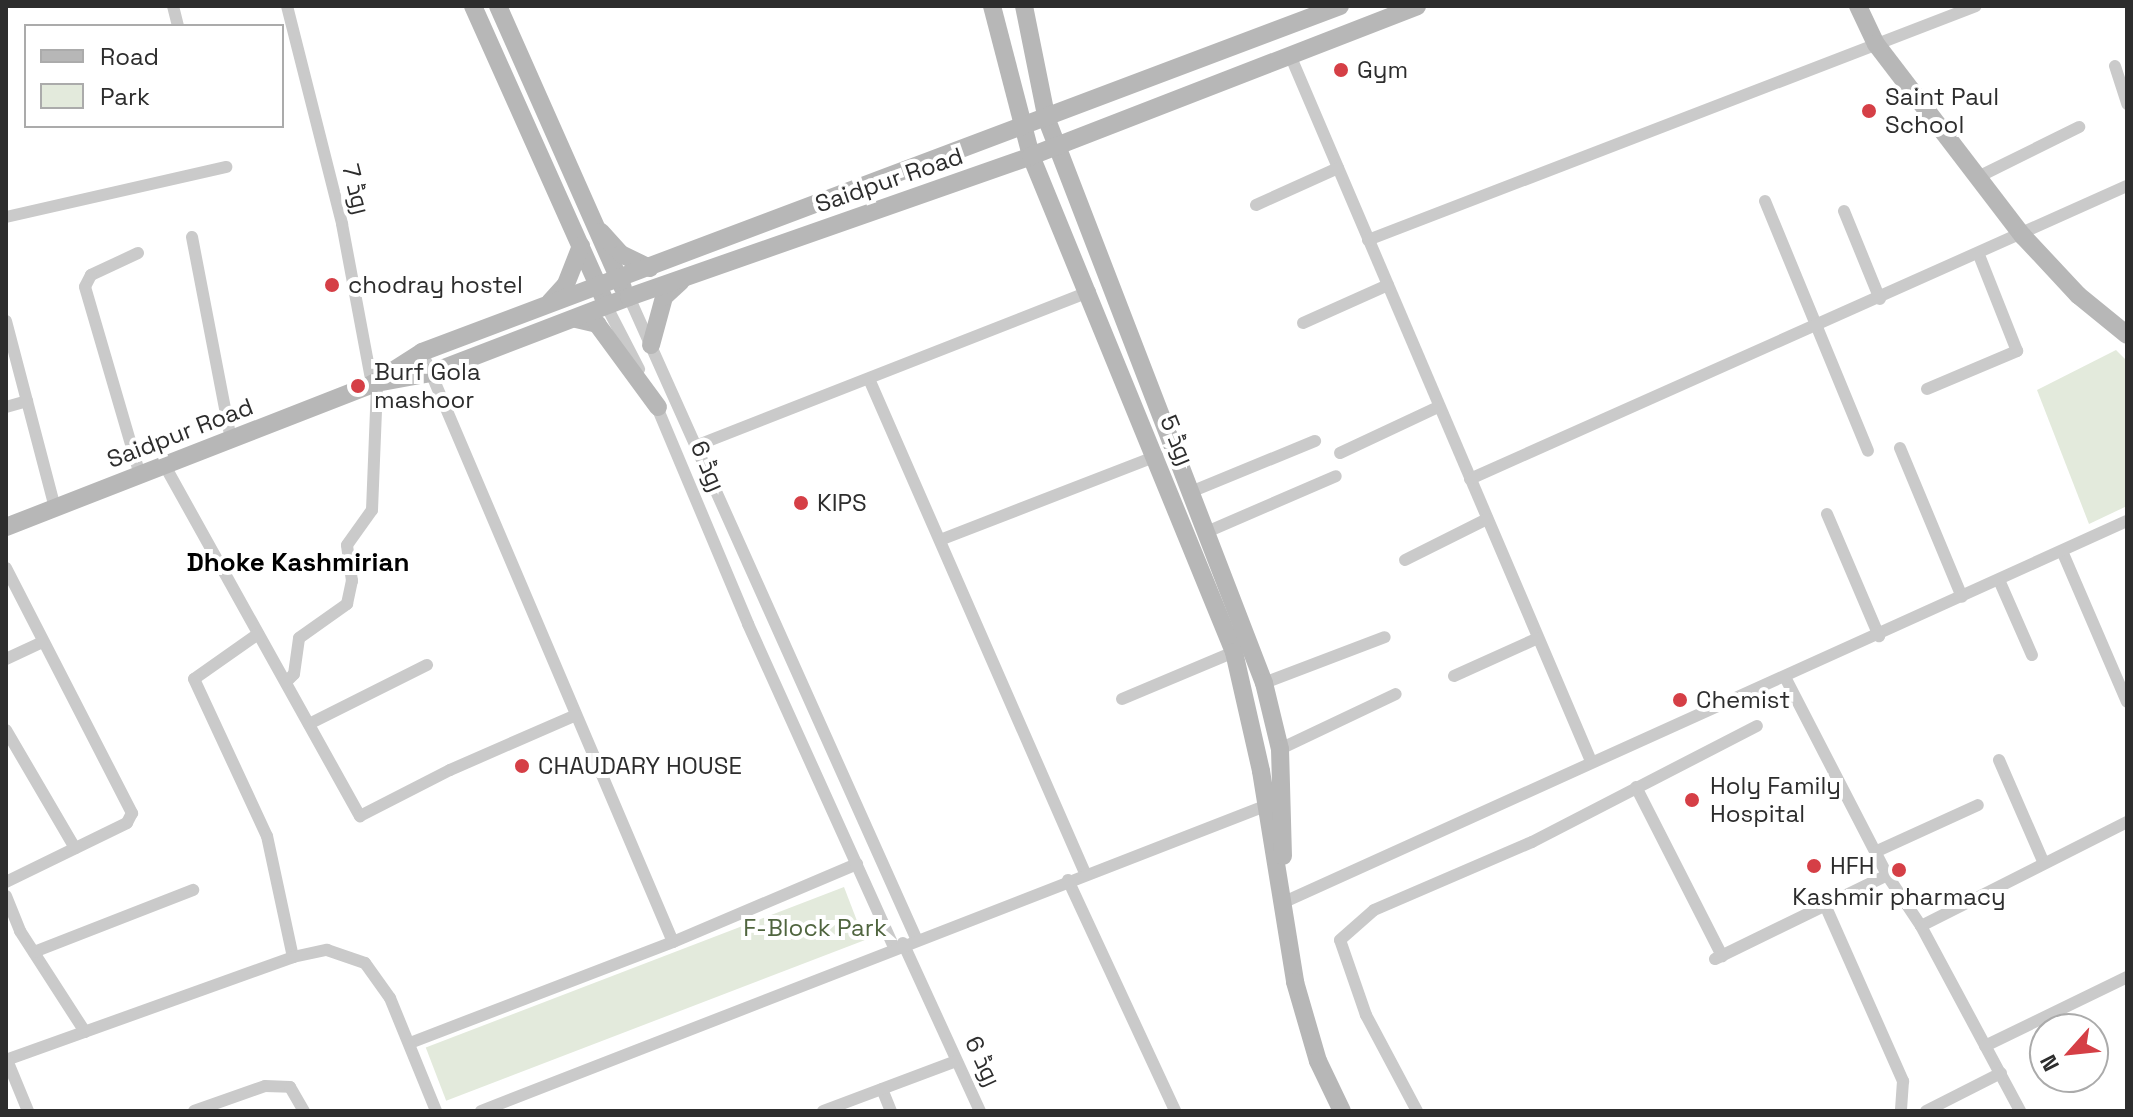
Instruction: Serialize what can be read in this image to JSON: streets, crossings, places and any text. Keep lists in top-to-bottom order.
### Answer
{
  "streets": {
    "main road": ["Saidpur Road", "روڈ 5", "روڈ 6"],
    "street": ["روڈ 7"]
  },
  "crossings": [
    ["Saidpur Road", "روڈ 7"],
    ["Saidpur Road", "روڈ 5"],
    ["Saidpur Road", "روڈ 6"]
  ],
  "districts": ["Dhoke Kashmirian"],
  "parks": ["F-Block Park"],
  "places": [
    "Gym",
    "Saint Paul School",
    "chodray hostel",
    "Burf Gola mashoor",
    "KIPS",
    "Chemist",
    "CHAUDARY HOUSE",
    "Holy Family Hospital",
    "HFH",
    "Kashmir pharmacy"
  ],
  "legend": ["Road", "Park"],
  "north": "bottom left"
}
